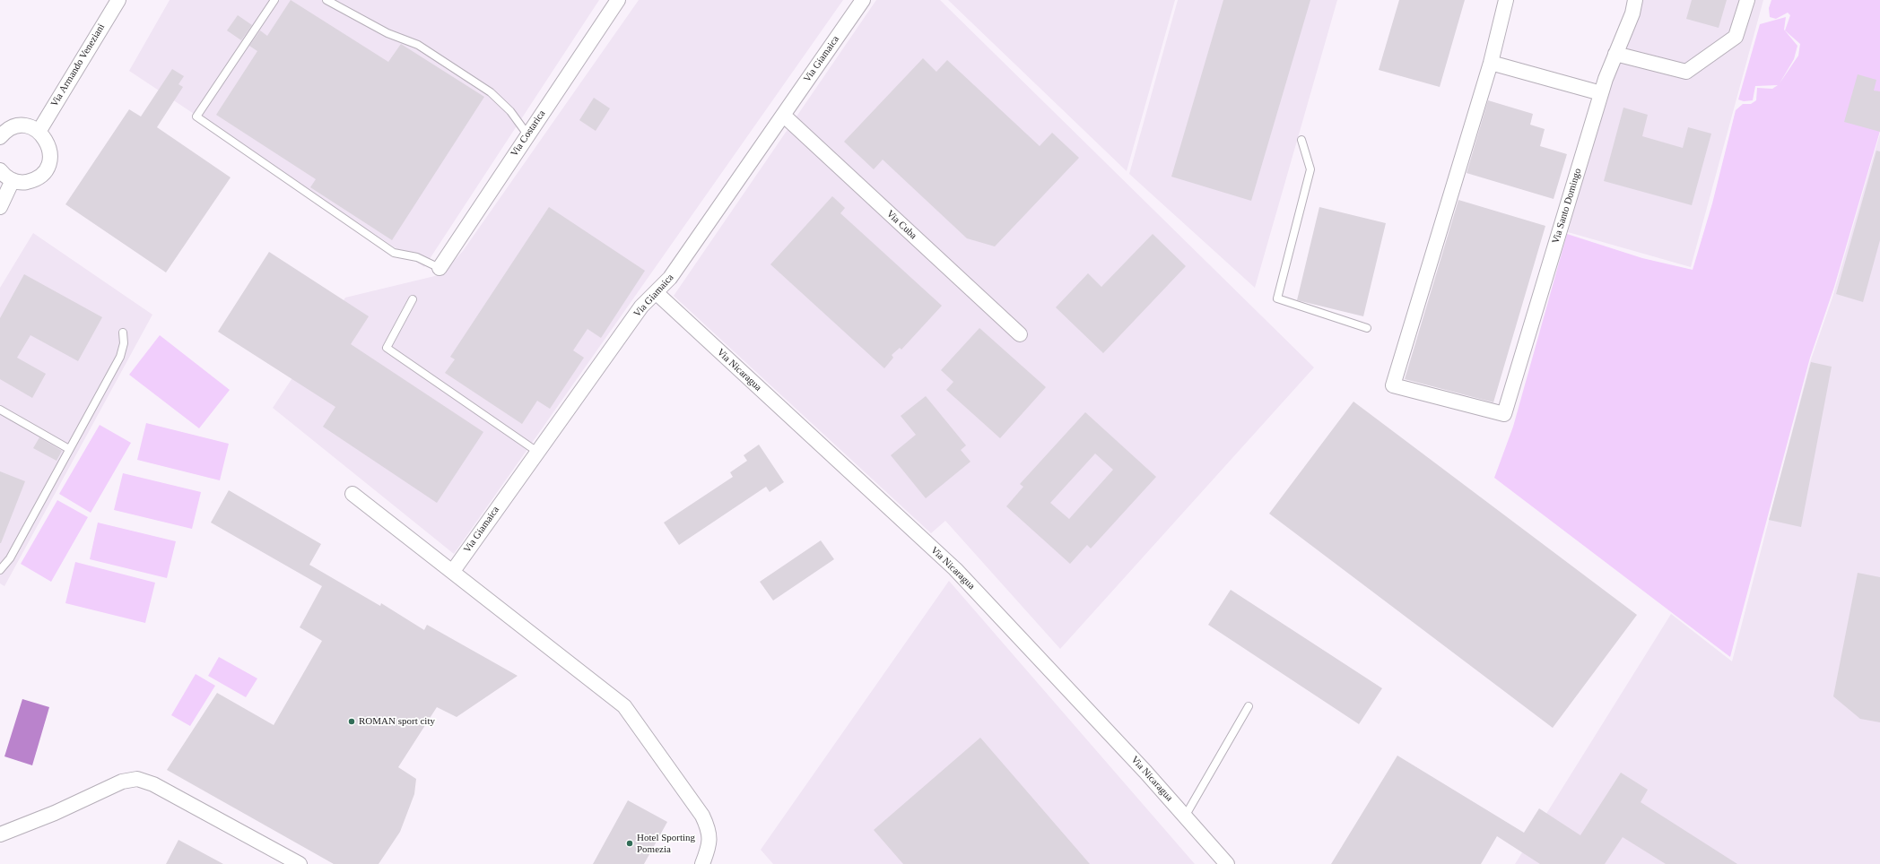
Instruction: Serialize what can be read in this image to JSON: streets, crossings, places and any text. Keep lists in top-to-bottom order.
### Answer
{
  "streets": {
    "street": [
      "Via Giamaica",
      "Via Armando Veneziani",
      "Via Costarica",
      "Via Santo Domingo",
      "Via Cuba",
      "Via Nicaragua"
    ]
  },
  "crossings": [
    ["Via Giamaica", "Via Cuba"],
    ["Via Giamaica", "Via Nicaragua"]
  ],
  "places": ["ROMAN sport city", "Hotel Sporting Pomezia"]
}
